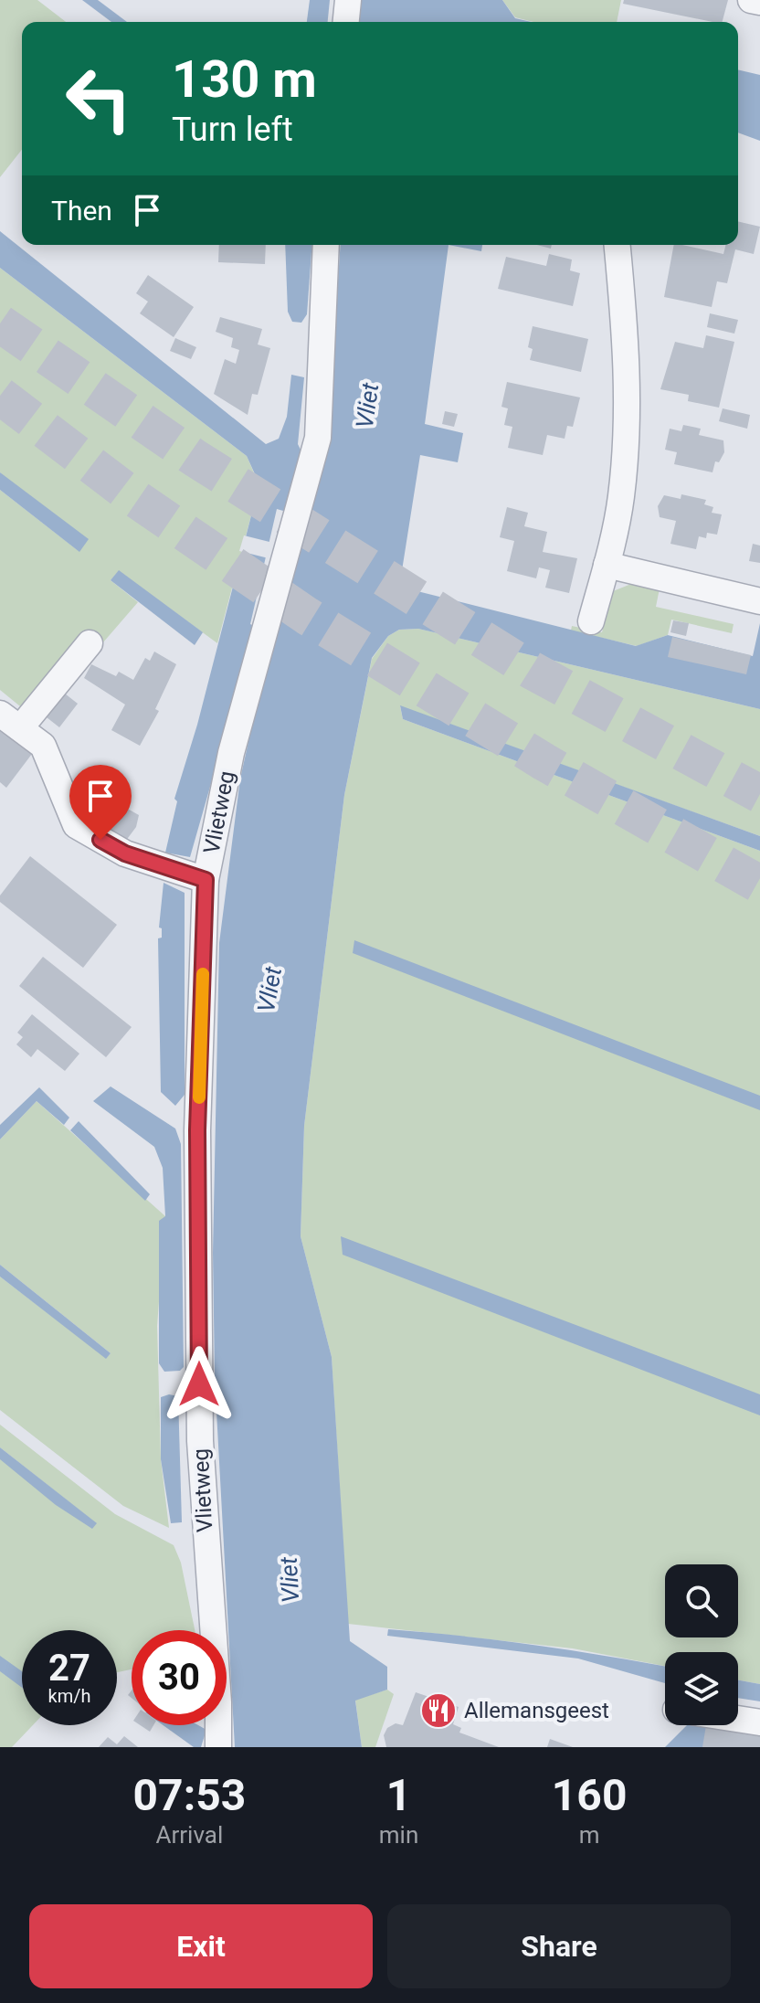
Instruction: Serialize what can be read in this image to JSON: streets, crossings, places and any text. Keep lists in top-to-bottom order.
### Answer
{
  "streets": {
    "street": ["Vlietweg"]
  },
  "water": ["Vliet"],
  "places": {
    "restaurant": ["Allemansgeest"]
  },
  "page": {
    "turn": ["130 m", "Turn left"],
    "then": "Then",
    "speed": "27 km/h",
    "limit": "30",
    "eta": [
      "07:53",
      "Arrival",
      "1",
      "min",
      "160",
      "m"
    ],
    "buttons": ["Exit", "Share"]
  }
}
